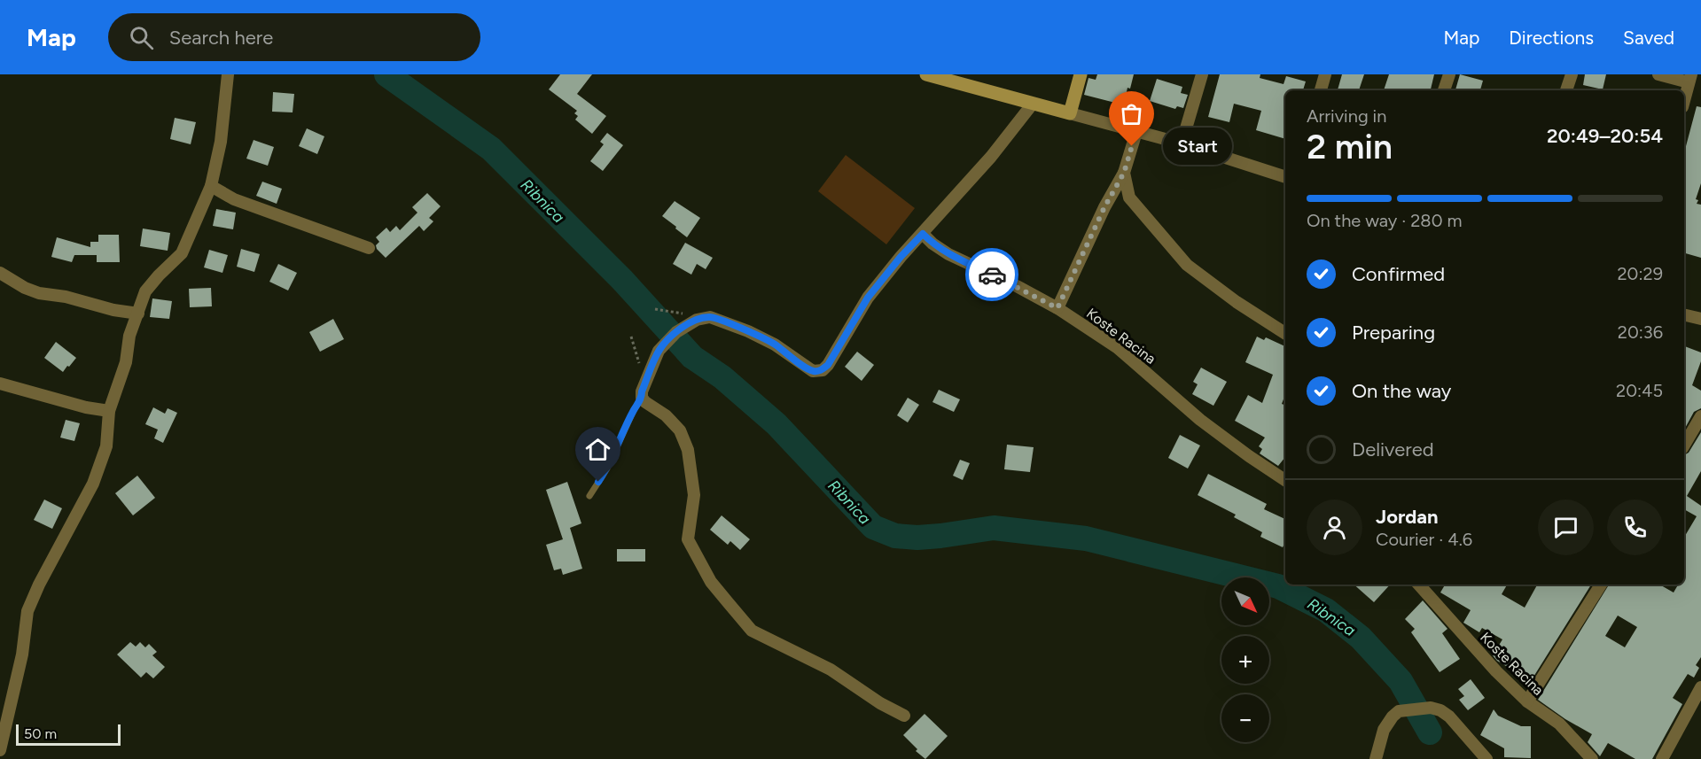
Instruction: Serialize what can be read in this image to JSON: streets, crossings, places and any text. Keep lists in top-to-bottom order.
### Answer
{
  "streets": {
    "street": ["Koste Racina"]
  },
  "water": ["Ribnica"],
  "places": ["Start"],
  "scale_bar": "50 m",
  "north": "bottom right",
  "page": {
    "header": "Map",
    "search": "Search here",
    "nav": ["Map", "Directions", "Saved"],
    "heading": ["2 min", "Arriving in", "20:49–20:54"],
    "panel": ["Jordan", "Courier · 4.6"],
    "bubble": "Start",
    "bar": "On the way · 280 m",
    "list": [
      ["Confirmed", "20:29"],
      ["Preparing", "20:36"],
      ["On the way", "20:45"],
      "Delivered"
    ],
    "map_buttons": ["+", "−"],
    "scale": "50 m"
  }
}
